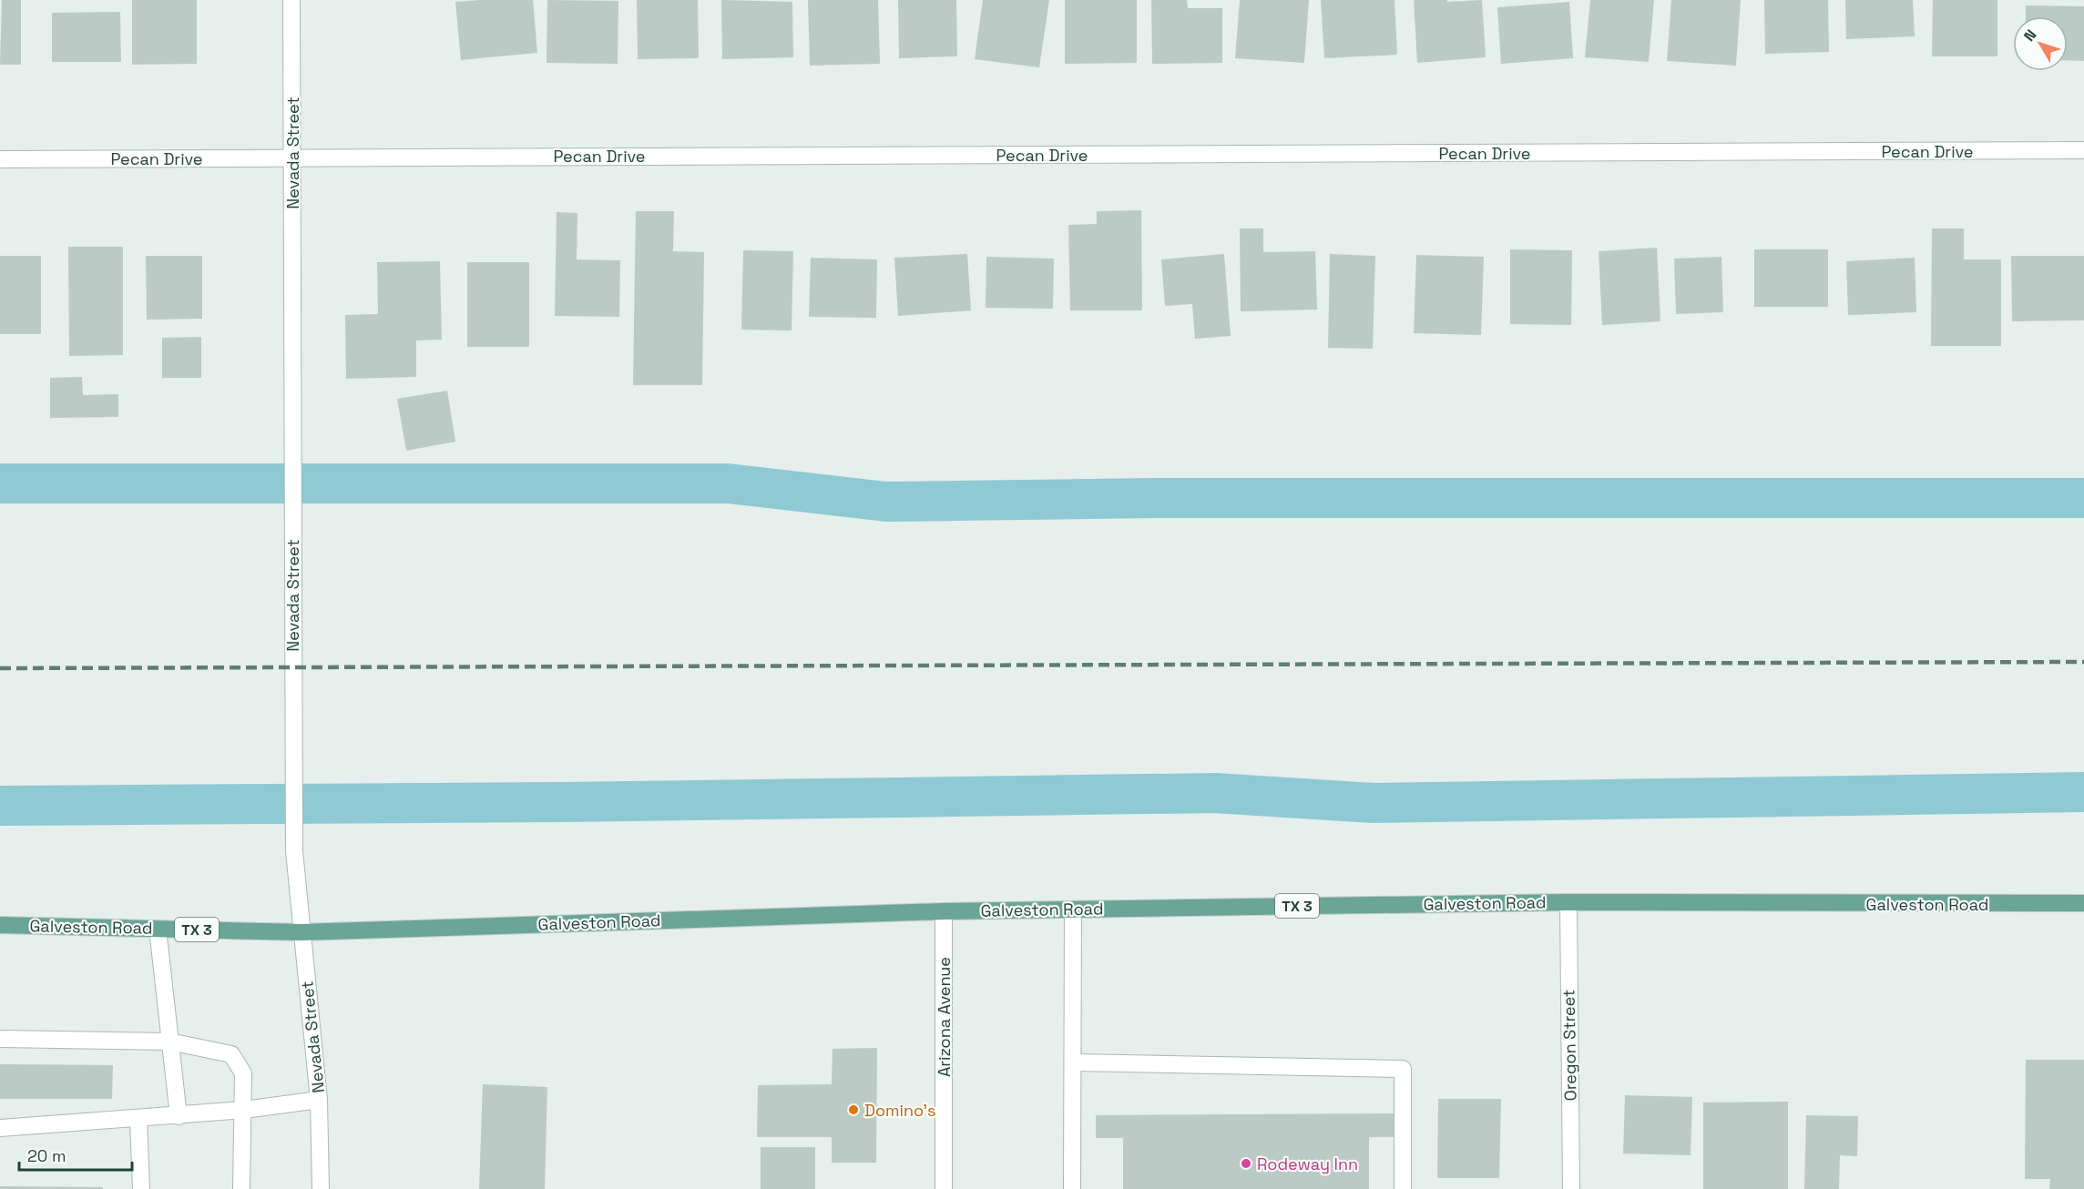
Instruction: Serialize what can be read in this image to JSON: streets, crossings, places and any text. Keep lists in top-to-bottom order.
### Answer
{
  "streets": {
    "main road": ["Galveston Road", "TX 3"],
    "street": [
      "Pecan Drive",
      "Nevada Street",
      "Arizona Avenue",
      "Oregon Street"
    ]
  },
  "crossings": [
    ["Pecan Drive", "Nevada Street"],
    ["Nevada Street", "Galveston Road"],
    ["Galveston Road", "Arizona Avenue"],
    ["Galveston Road", "Oregon Street"]
  ],
  "places": ["Domino's", "Rodeway Inn"],
  "scale_bar": "20 m",
  "north": "top left"
}
